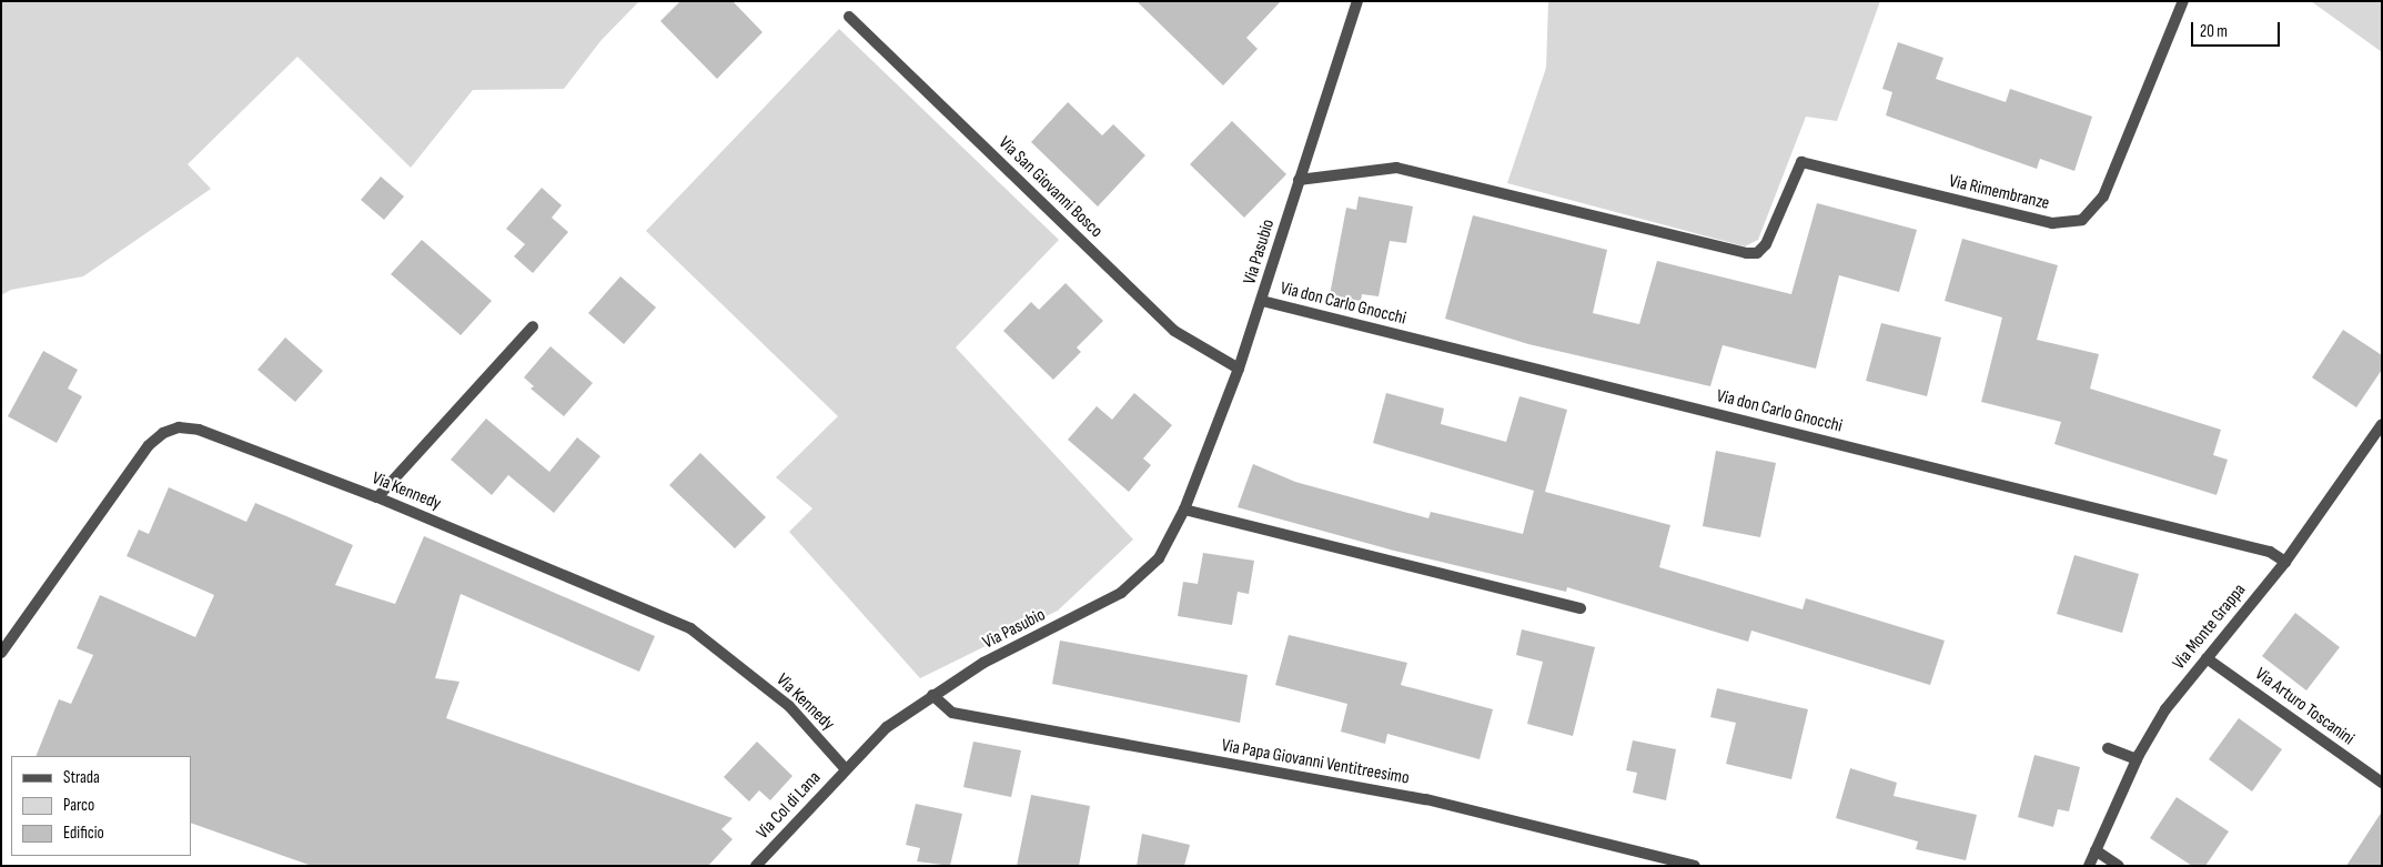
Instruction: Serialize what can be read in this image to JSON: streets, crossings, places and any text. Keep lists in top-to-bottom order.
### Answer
{
  "streets": {
    "street": [
      "Via San Giovanni Bosco",
      "Via Rimembranze",
      "Via Pasubio",
      "Via don Carlo Gnocchi",
      "Via Kennedy",
      "Via Monte Grappa",
      "Via Arturo Toscanini",
      "Via Papa Giovanni Ventitreesimo",
      "Via Col di Lana"
    ]
  },
  "crossings": [
    ["Via San Giovanni Bosco", "Via Pasubio"],
    ["Via Rimembranze", "Via Pasubio"],
    ["Via Pasubio", "Via don Carlo Gnocchi"],
    ["Via Pasubio", "Via Kennedy"],
    ["Via Pasubio", "Via Papa Giovanni Ventitreesimo"],
    ["Via Pasubio", "Via Col di Lana"],
    ["Via don Carlo Gnocchi", "Via Monte Grappa"],
    ["Via Kennedy", "Via Col di Lana"],
    ["Via Monte Grappa", "Via Arturo Toscanini"]
  ],
  "legend": ["Strada", "Parco", "Edificio"],
  "scale_bar": "20 m"
}
